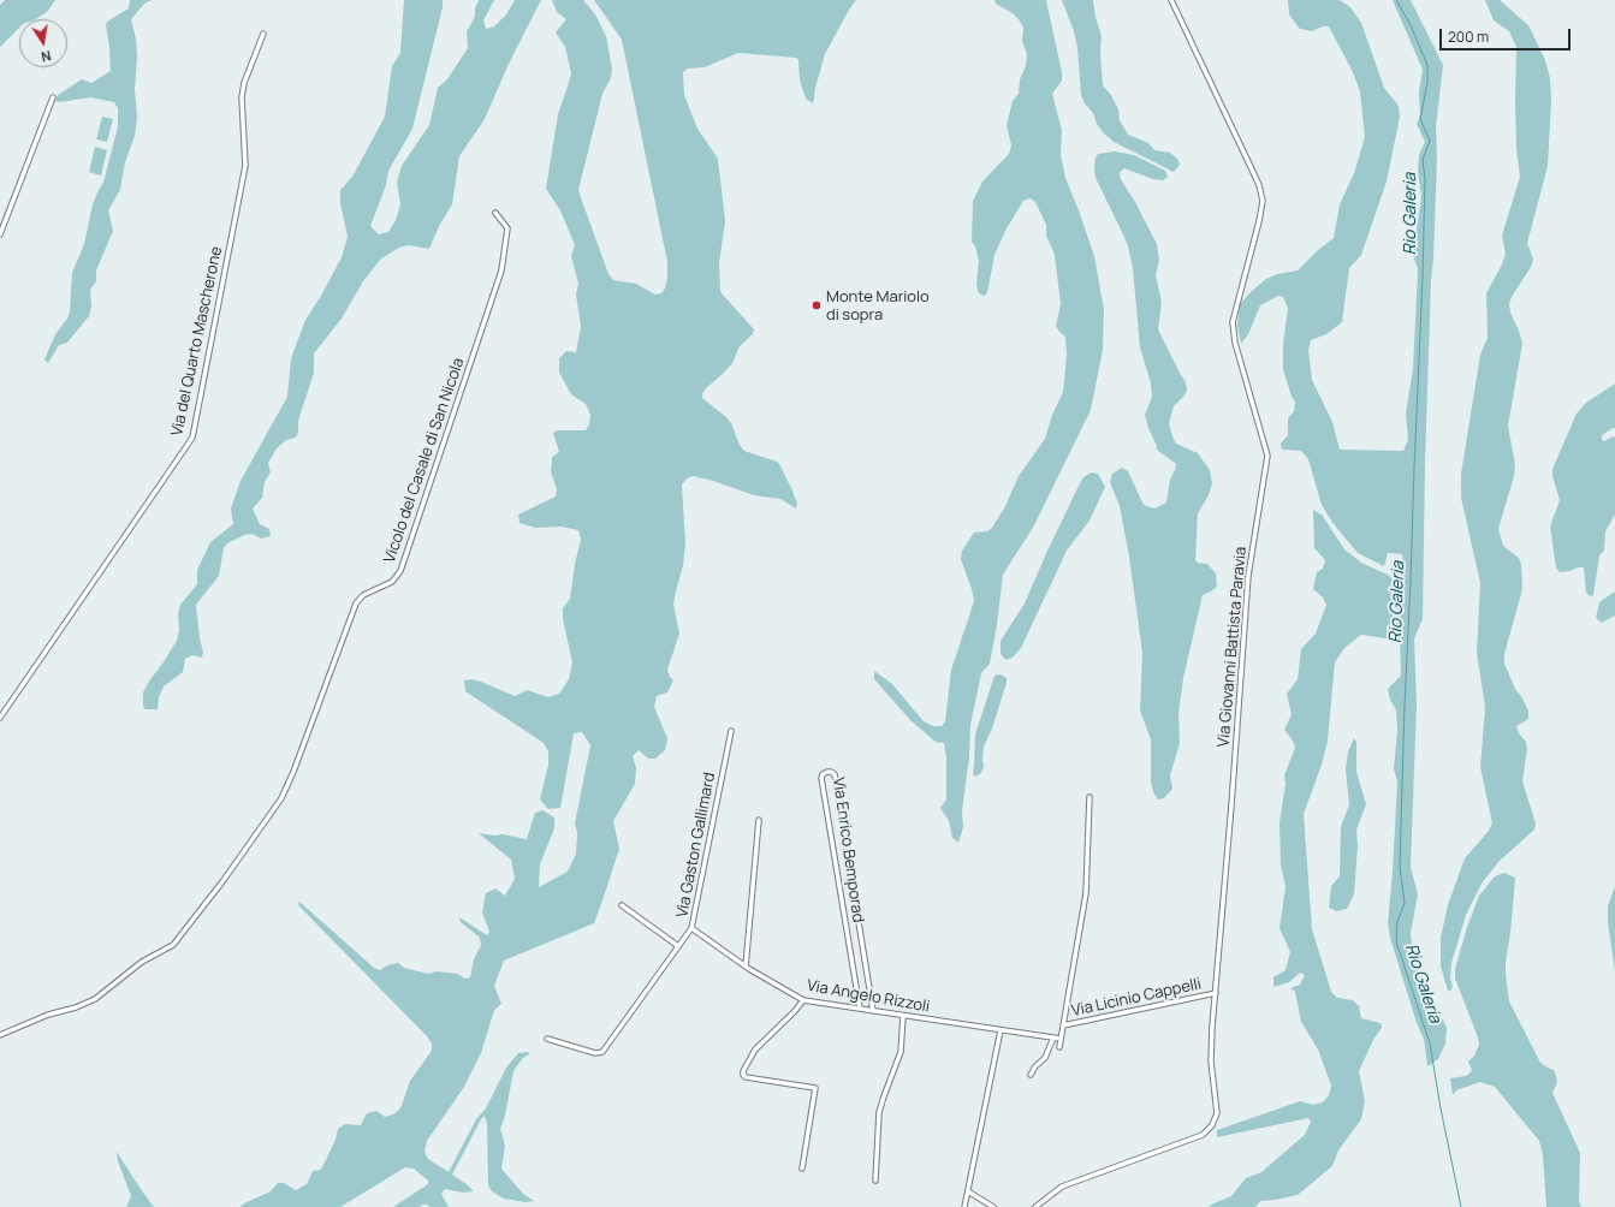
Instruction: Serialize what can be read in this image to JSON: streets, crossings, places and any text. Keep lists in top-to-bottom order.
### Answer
{
  "streets": {
    "street": [
      "Via del Quarto Mascherone",
      "Vicolo del Casale di San Nicola",
      "Via Giovanni Battista Paravia",
      "Via Gaston Gallimard",
      "Via Enrico Bemporad",
      "Via Angelo Rizzoli",
      "Via Licinio Cappelli"
    ]
  },
  "crossings": [
    ["Via Giovanni Battista Paravia", "Via Licinio Cappelli"],
    ["Via Gaston Gallimard", "Via Angelo Rizzoli"],
    ["Via Enrico Bemporad", "Via Angelo Rizzoli"]
  ],
  "water": ["Rio Galeria"],
  "places": ["Monte Mariolo di sopra"],
  "scale_bar": "200 m",
  "north": "bottom"
}
